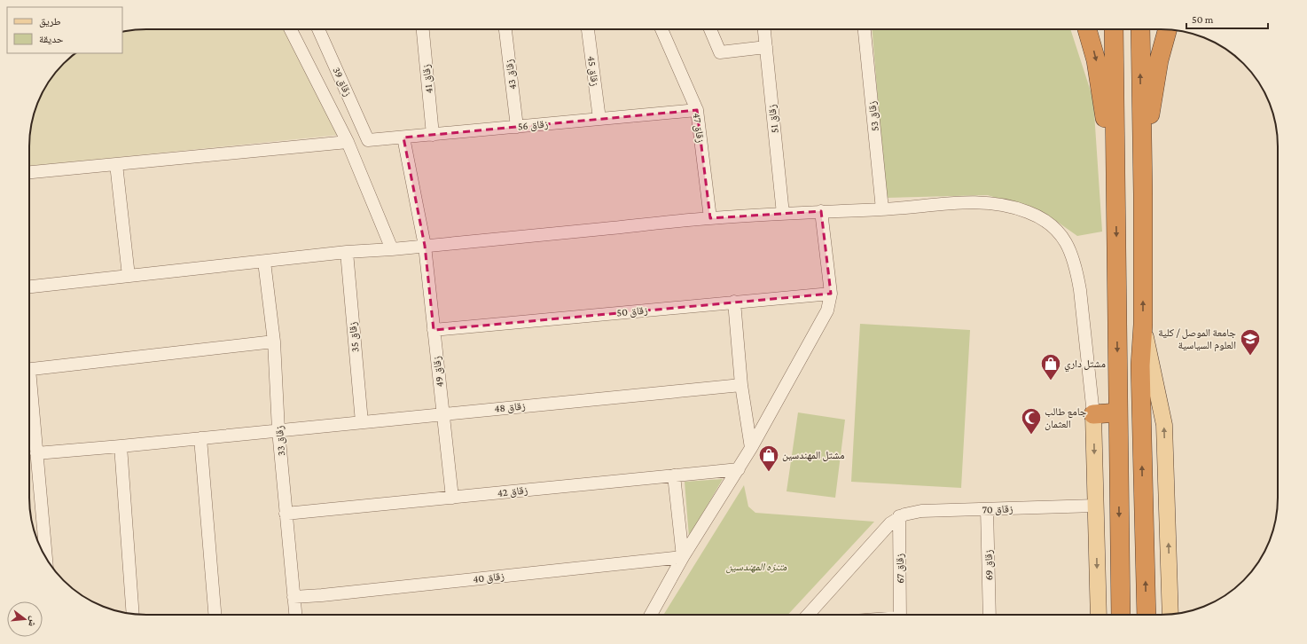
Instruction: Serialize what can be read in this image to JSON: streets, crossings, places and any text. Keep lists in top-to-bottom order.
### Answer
{
  "streets": {
    "street": [
      "زقاق 45",
      "زقاق 43",
      "زقاق 41",
      "زقاق 39",
      "زقاق 53",
      "زقاق 51",
      "زقاق 56",
      "زقاق 47",
      "زقاق 50",
      "زقاق 35",
      "زقاق 49",
      "زقاق 48",
      "زقاق 33",
      "زقاق 42",
      "زقاق 70",
      "زقاق 69",
      "زقاق 67",
      "زقاق 40"
    ]
  },
  "crossings": [
    ["زقاق 45", "زقاق 56"],
    ["زقاق 43", "زقاق 56"],
    ["زقاق 41", "زقاق 56"],
    ["زقاق 39", "زقاق 56"],
    ["زقاق 56", "زقاق 47"],
    ["زقاق 56", "زقاق 49"],
    ["زقاق 50", "زقاق 49"],
    ["زقاق 35", "زقاق 48"],
    ["زقاق 49", "زقاق 48"],
    ["زقاق 49", "زقاق 42"],
    ["زقاق 48", "زقاق 33"],
    ["زقاق 33", "زقاق 42"],
    ["زقاق 33", "زقاق 40"],
    ["زقاق 70", "زقاق 69"],
    ["زقاق 70", "زقاق 67"]
  ],
  "parks": ["متنزه المهندسين"],
  "places": {
    "school or university": ["جامعة الموصل / كلية العلوم السياسية"],
    "shop": ["مشتل داري", "مشتل المهندسين"],
    "mosque": ["جامع طالب العثمان"]
  },
  "legend": ["طريق", "حديقة"],
  "scale_bar": "50 m",
  "north": "right"
}
